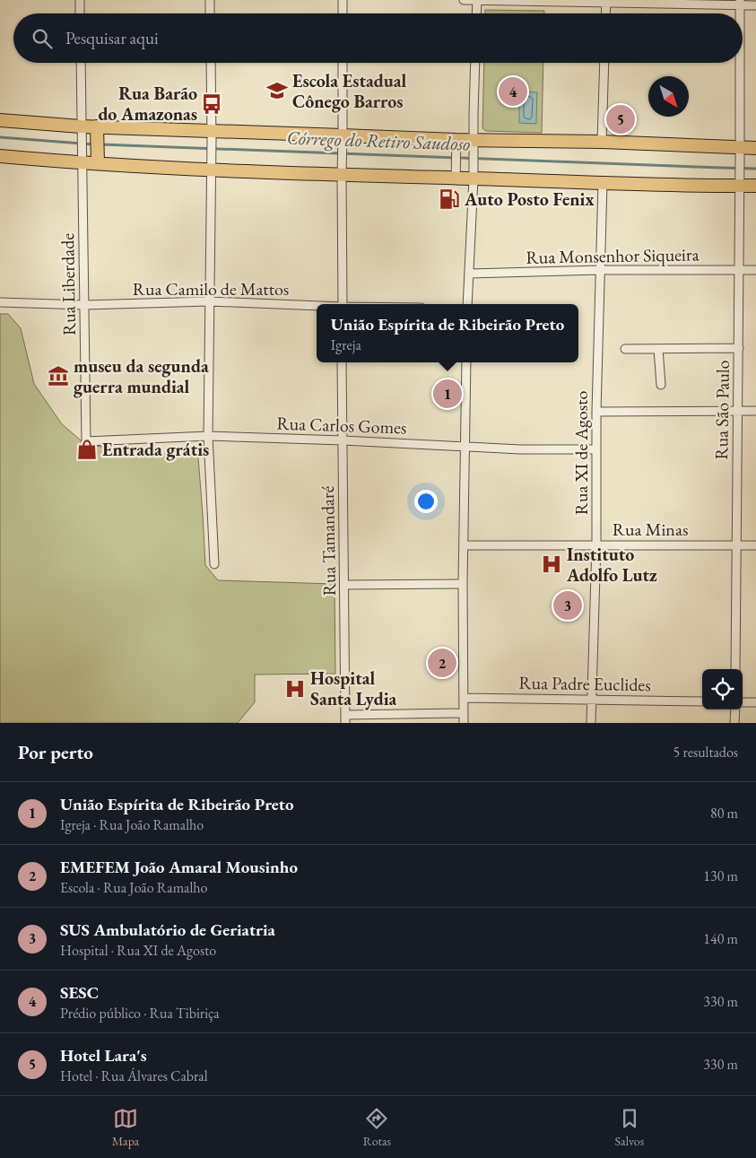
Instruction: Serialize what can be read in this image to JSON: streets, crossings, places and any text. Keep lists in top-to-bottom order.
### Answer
{
  "streets": {
    "street": [
      "Rua Monsenhor Siqueira",
      "Rua Liberdade",
      "Rua Camilo de Mattos",
      "Rua São Paulo",
      "Rua Carlos Gomes",
      "Rua XI de Agosto",
      "Rua Minas",
      "Rua Tamandaré",
      "Rua Padre Euclides"
    ]
  },
  "crossings": [
    ["Rua Monsenhor Siqueira", "Rua São Paulo"],
    ["Rua Monsenhor Siqueira", "Rua XI de Agosto"],
    ["Rua Liberdade", "Rua Camilo de Mattos"],
    ["Rua Liberdade", "Rua Carlos Gomes"],
    ["Rua São Paulo", "Rua Minas"],
    ["Rua Carlos Gomes", "Rua XI de Agosto"],
    ["Rua Carlos Gomes", "Rua Tamandaré"],
    ["Rua XI de Agosto", "Rua Minas"],
    ["Rua XI de Agosto", "Rua Padre Euclides"]
  ],
  "water": ["Córrego do Retiro Saudoso"],
  "places": {
    "school or university": ["Escola Estadual Cônego Barros"],
    "bus stop": ["Rua Barão do Amazonas"],
    "fuel station": ["Auto Posto Fenix"],
    "museum": ["museu da segunda guerra mundial"],
    "shop": ["Entrada grátis"],
    "hospital": ["Instituto Adolfo Lutz", "Hospital Santa Lydia"]
  },
  "north": "bottom right",
  "page": {
    "search": "Pesquisar aqui",
    "pins": [
      "4",
      "5",
      "1",
      "3",
      "2"
    ],
    "popup": ["União Espírita de Ribeirão Preto", "Igreja"],
    "heading": ["Por perto", "5 resultados"],
    "list": [
      {
        "mark": "1",
        "name": "União Espírita de Ribeirão Preto",
        "note": "Igreja · Rua João Ramalho",
        "value": "80 m"
      },
      {
        "mark": "2",
        "name": "EMEFEM João Amaral Mousinho",
        "note": "Escola · Rua João Ramalho",
        "value": "130 m"
      },
      {
        "mark": "3",
        "name": "SUS Ambulatório de Geriatria",
        "note": "Hospital · Rua XI de Agosto",
        "value": "140 m"
      },
      {
        "mark": "4",
        "name": "SESC",
        "note": "Prédio público · Rua Tibiriça",
        "value": "330 m"
      },
      {
        "mark": "5",
        "name": "Hotel Lara's",
        "note": "Hotel · Rua Álvares Cabral",
        "value": "330 m"
      }
    ],
    "nav": ["Mapa", "Rotas", "Salvos"]
  }
}
